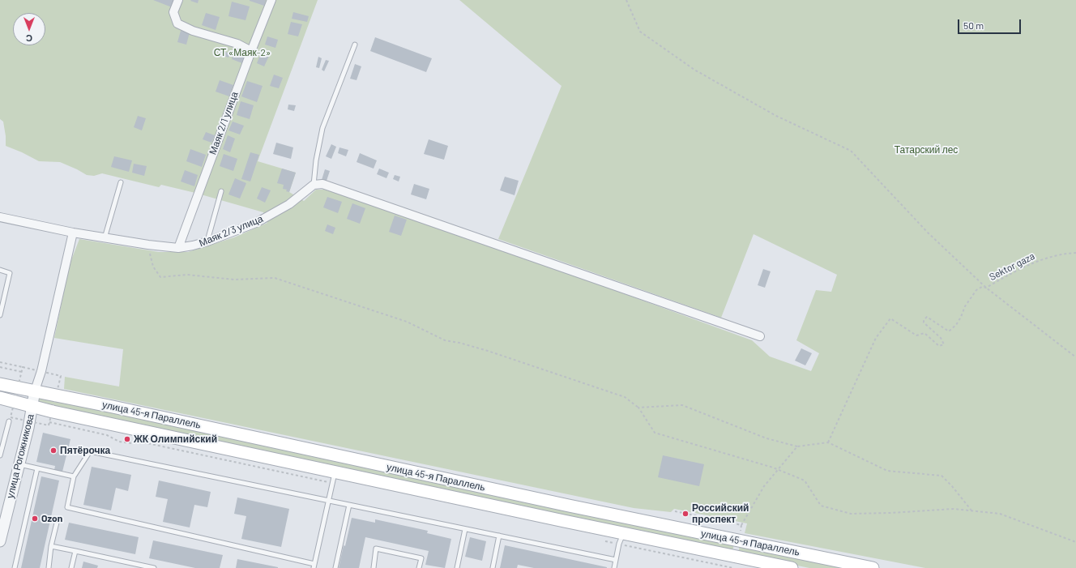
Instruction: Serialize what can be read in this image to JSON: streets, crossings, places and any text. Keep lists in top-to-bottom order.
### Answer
{
  "streets": {
    "main road": ["улица 45-я Параллель"],
    "street": ["Маяк 2/1 улица", "Маяк 2/3 улица", "улица Рогожникова"],
    "path": ["Sektor gaza"]
  },
  "crossings": [
    ["Маяк 2/1 улица", "Маяк 2/3 улица"],
    ["улица 45-я Параллель", "улица Рогожникова"]
  ],
  "parks": ["СТ «Маяк-2»", "Татарский лес"],
  "places": [
    "ЖК Олимпийский",
    "Пятёрочка",
    "Российский проспект",
    "Ozon"
  ],
  "scale_bar": "50 m",
  "north": "bottom"
}
